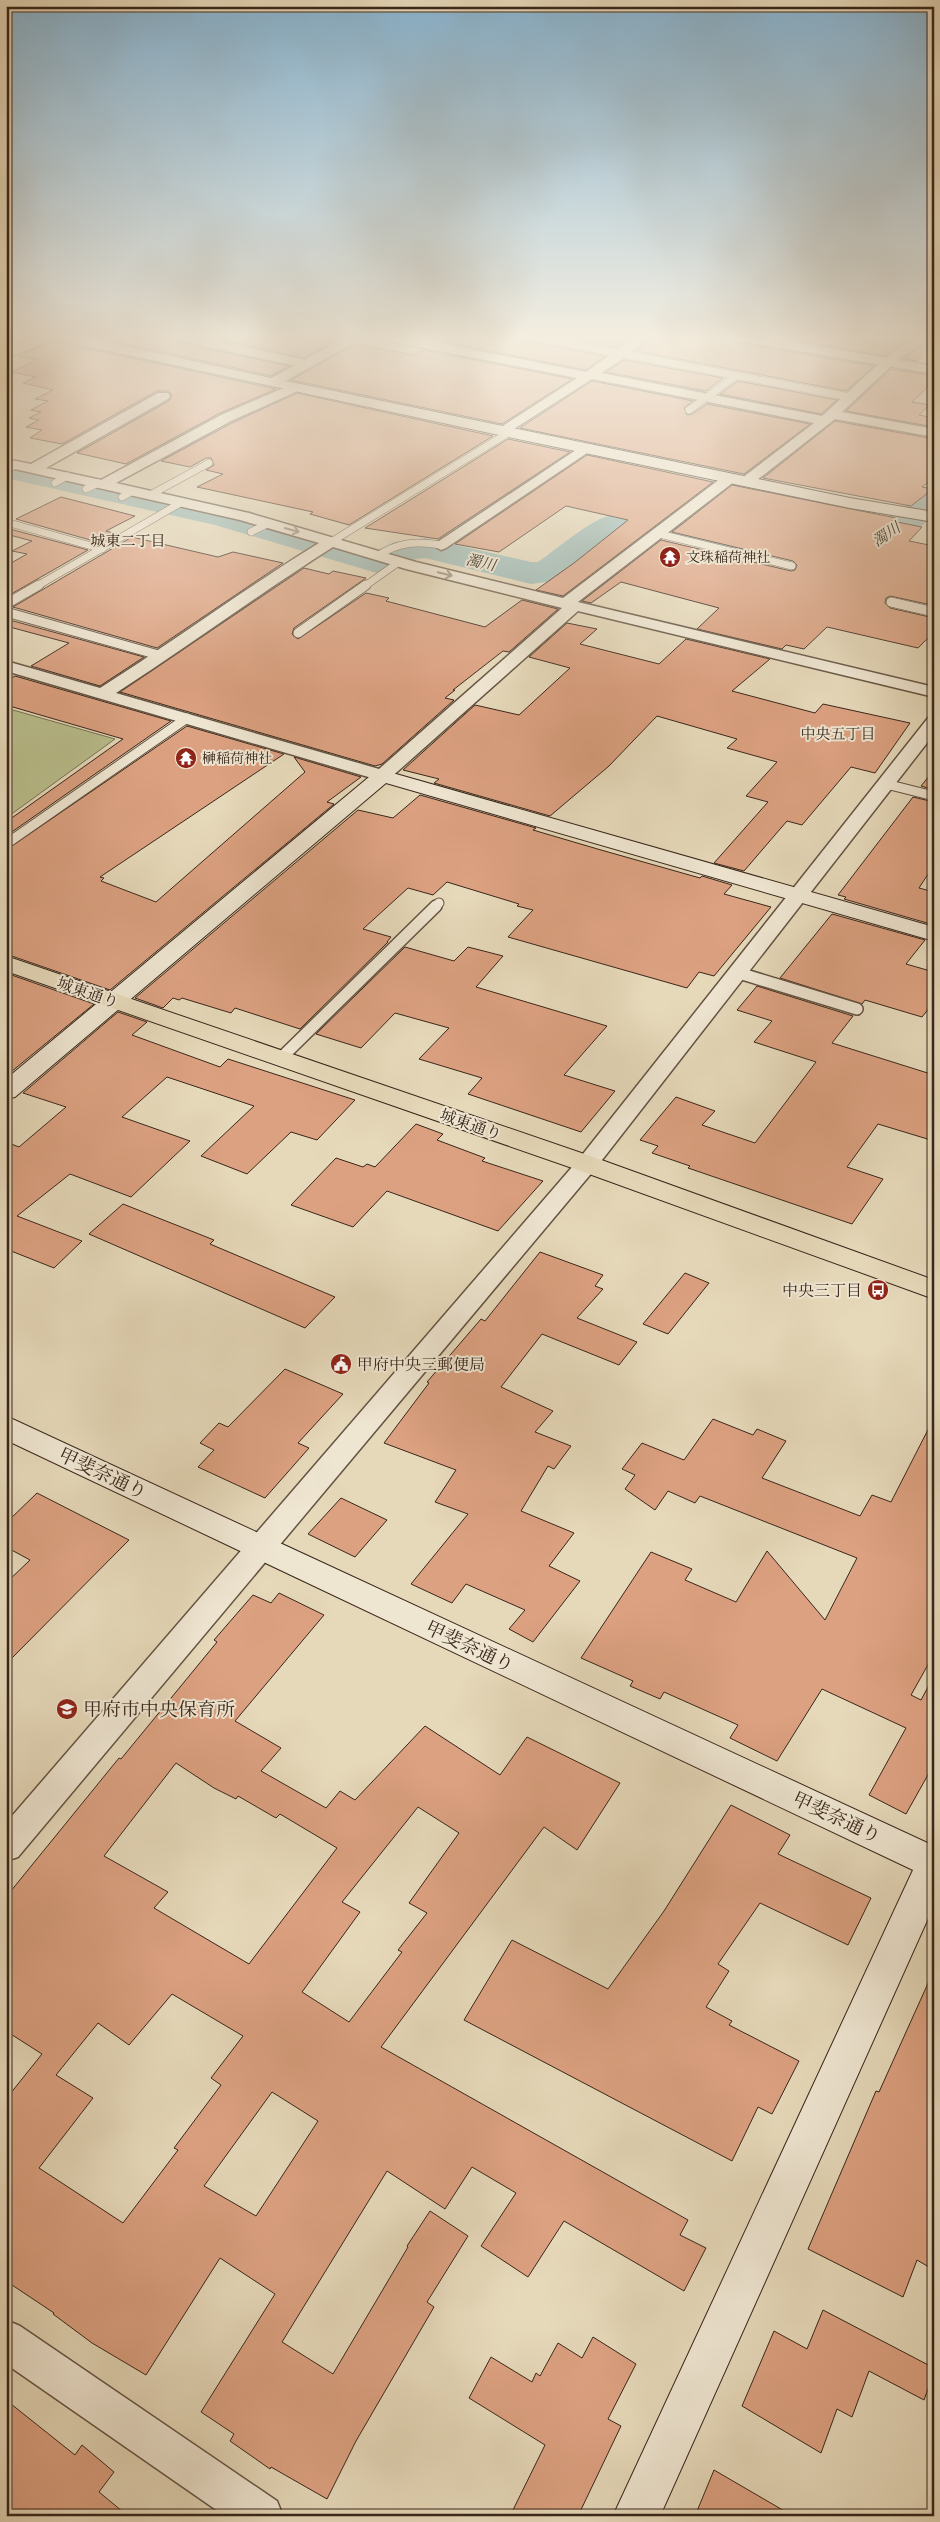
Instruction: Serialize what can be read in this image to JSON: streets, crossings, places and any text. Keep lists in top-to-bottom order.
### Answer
{
  "streets": {
    "highway": ["城東通り"],
    "street": ["甲斐奈通り"]
  },
  "districts": ["城東二丁目", "中央五丁目"],
  "water": ["濁川"],
  "places": {
    "temple": ["文珠稲荷神社", "榊稲荷神社"],
    "bus stop": ["中央三丁目"],
    "public building": ["甲府中央三郵便局"],
    "school or university": ["甲府市中央保育所"]
  }
}
